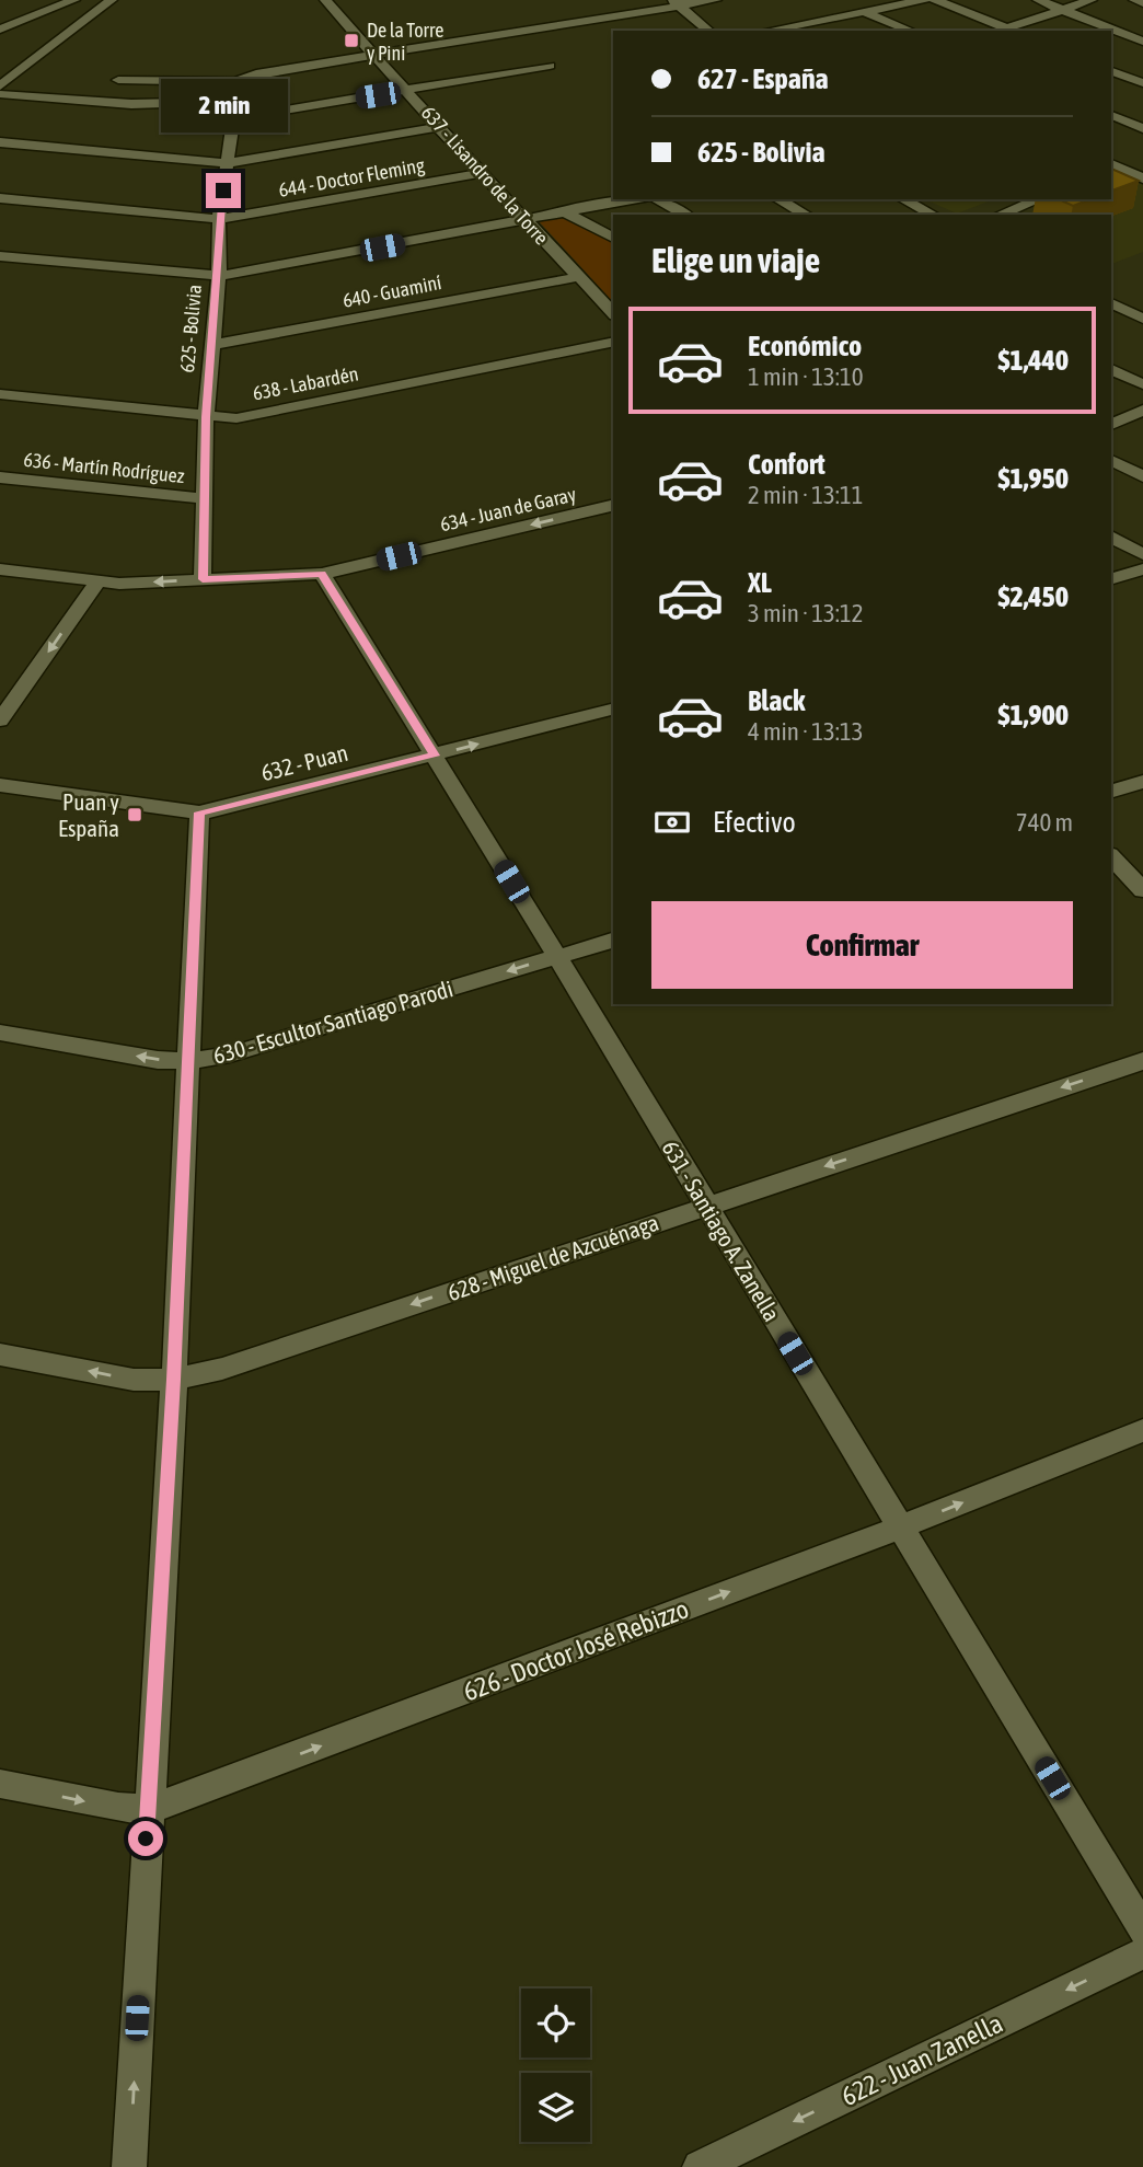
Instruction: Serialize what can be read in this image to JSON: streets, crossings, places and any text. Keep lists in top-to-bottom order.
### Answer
{
  "streets": {
    "street": [
      "637 - Lisandro de la Torre",
      "644 - Doctor Fleming",
      "640 - Guaminí",
      "625 - Bolivia",
      "638 - Labardén",
      "636 - Martín Rodríguez",
      "634 - Juan de Garay",
      "632 - Puan",
      "630 - Escultor Santiago Parodi",
      "631 - Santiago A. Zanella",
      "628 - Miguel de Azcuénaga",
      "626 - Doctor José Rebizzo",
      "622 - Juan Zanella"
    ]
  },
  "crossings": [
    ["637 - Lisandro de la Torre", "644 - Doctor Fleming"],
    ["637 - Lisandro de la Torre", "640 - Guaminí"],
    ["644 - Doctor Fleming", "625 - Bolivia"],
    ["640 - Guaminí", "625 - Bolivia"],
    ["625 - Bolivia", "638 - Labardén"],
    ["625 - Bolivia", "636 - Martín Rodríguez"],
    ["625 - Bolivia", "634 - Juan de Garay"],
    ["634 - Juan de Garay", "631 - Santiago A. Zanella"],
    ["632 - Puan", "631 - Santiago A. Zanella"],
    ["630 - Escultor Santiago Parodi", "631 - Santiago A. Zanella"],
    ["631 - Santiago A. Zanella", "628 - Miguel de Azcuénaga"],
    ["631 - Santiago A. Zanella", "626 - Doctor José Rebizzo"]
  ],
  "one_way": [
    "634 - Juan de Garay",
    "630 - Escultor Santiago Parodi",
    "628 - Miguel de Azcuénaga",
    "626 - Doctor José Rebizzo",
    "622 - Juan Zanella"
  ],
  "places": {
    "transit": ["De la Torre y Pini", "Puan y España"]
  },
  "page": {
    "banner": ["627 - España", "625 - Bolivia"],
    "bubble": "2 min",
    "heading": "Elige un viaje",
    "list": [
      {
        "name": "Económico",
        "note": "1 min · 13:10",
        "value": "$1,440"
      },
      {
        "name": "Confort",
        "note": "2 min · 13:11",
        "value": "$1,950"
      },
      {
        "name": "XL",
        "note": "3 min · 13:12",
        "value": "$2,450"
      },
      {
        "name": "Black",
        "note": "4 min · 13:13",
        "value": "$1,900"
      }
    ],
    "pay": ["Efectivo", "740 m"],
    "buttons": "Confirmar"
  }
}
